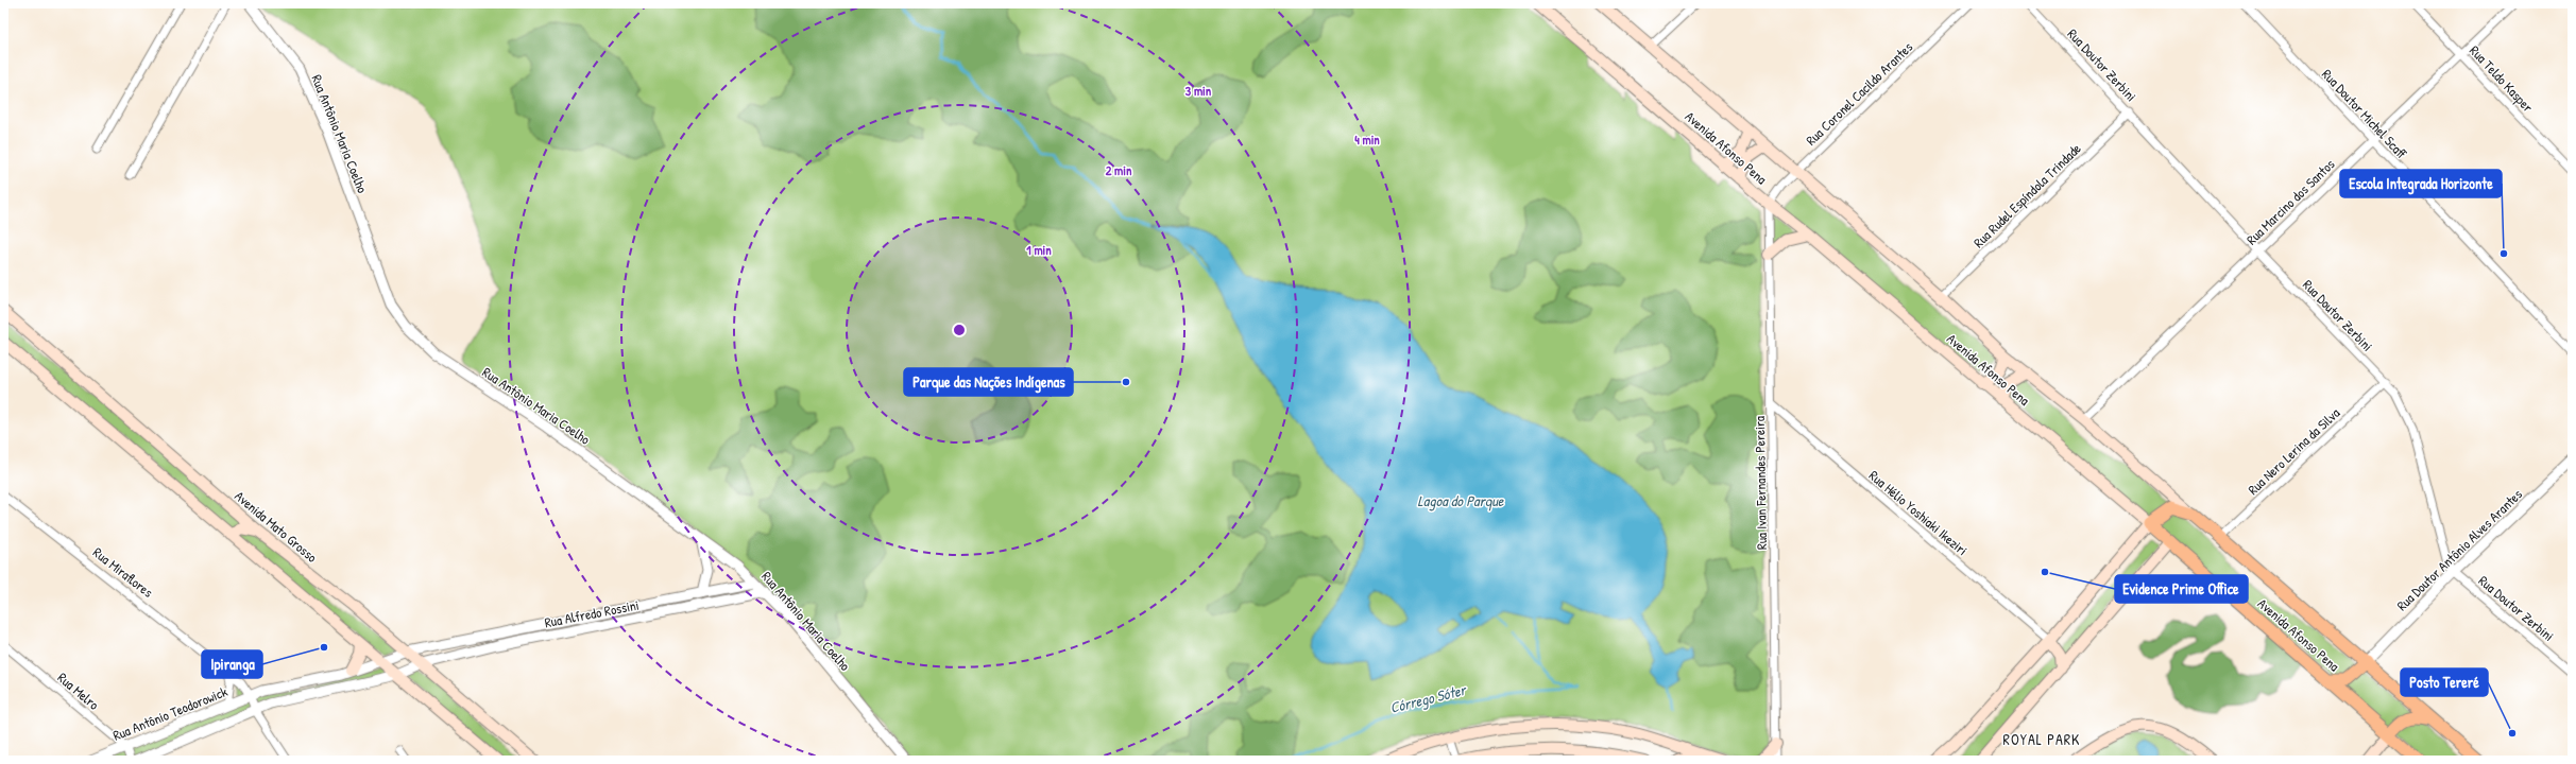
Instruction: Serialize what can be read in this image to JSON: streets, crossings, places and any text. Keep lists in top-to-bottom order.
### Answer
{
  "streets": {
    "main road": ["Avenida Afonso Pena", "Avenida Mato Grosso"],
    "street": [
      "Rua Doutor Zerbini",
      "Rua Teldo Kasper",
      "Rua Coronel Cacildo Arantes",
      "Rua Doutor Michel Scaff",
      "Rua Antônio Maria Coelho",
      "Rua Rudel Espíndola Trindade",
      "Rua Marcino dos Santos",
      "Rua Nero Lerina da Silva",
      "Rua Ivan Fernandes Pereira",
      "Rua Hélio Yoshiaki Ikeziri",
      "Rua Doutor Antônio Alves Arantes",
      "Rua Miraflores",
      "Rua Alfredo Rossini",
      "Rua Melro",
      "Rua Antônio Teodorowick"
    ]
  },
  "crossings": [
    ["Rua Doutor Zerbini", "Rua Rudel Espíndola Trindade"],
    ["Rua Doutor Zerbini", "Rua Marcino dos Santos"],
    ["Rua Doutor Zerbini", "Rua Nero Lerina da Silva"],
    ["Rua Doutor Zerbini", "Rua Doutor Antônio Alves Arantes"],
    ["Rua Teldo Kasper", "Rua Marcino dos Santos"],
    ["Rua Coronel Cacildo Arantes", "Avenida Afonso Pena"],
    ["Rua Coronel Cacildo Arantes", "Rua Ivan Fernandes Pereira"],
    ["Rua Doutor Michel Scaff", "Rua Marcino dos Santos"],
    ["Rua Antônio Maria Coelho", "Rua Alfredo Rossini"],
    ["Rua Antônio Maria Coelho", "Rua Antônio Teodorowick"],
    ["Avenida Afonso Pena", "Rua Rudel Espíndola Trindade"],
    ["Avenida Afonso Pena", "Rua Marcino dos Santos"],
    ["Avenida Afonso Pena", "Rua Nero Lerina da Silva"],
    ["Avenida Afonso Pena", "Rua Ivan Fernandes Pereira"],
    ["Avenida Afonso Pena", "Rua Doutor Antônio Alves Arantes"],
    ["Rua Ivan Fernandes Pereira", "Rua Hélio Yoshiaki Ikeziri"],
    ["Avenida Mato Grosso", "Rua Alfredo Rossini"],
    ["Avenida Mato Grosso", "Rua Antônio Teodorowick"],
    ["Rua Miraflores", "Rua Antônio Teodorowick"],
    ["Rua Melro", "Rua Antônio Teodorowick"]
  ],
  "districts": ["ROYAL PARK"],
  "water": ["Lagoa do Parque", "Córrego Sóter"],
  "places": [
    "Escola Integrada Horizonte",
    "Parque das Nações Indígenas",
    "Evidence Prime Office",
    "Ipiranga",
    "Posto Tereré"
  ],
  "rings": [
    "3 min",
    "4 min",
    "2 min",
    "1 min"
  ]
}
